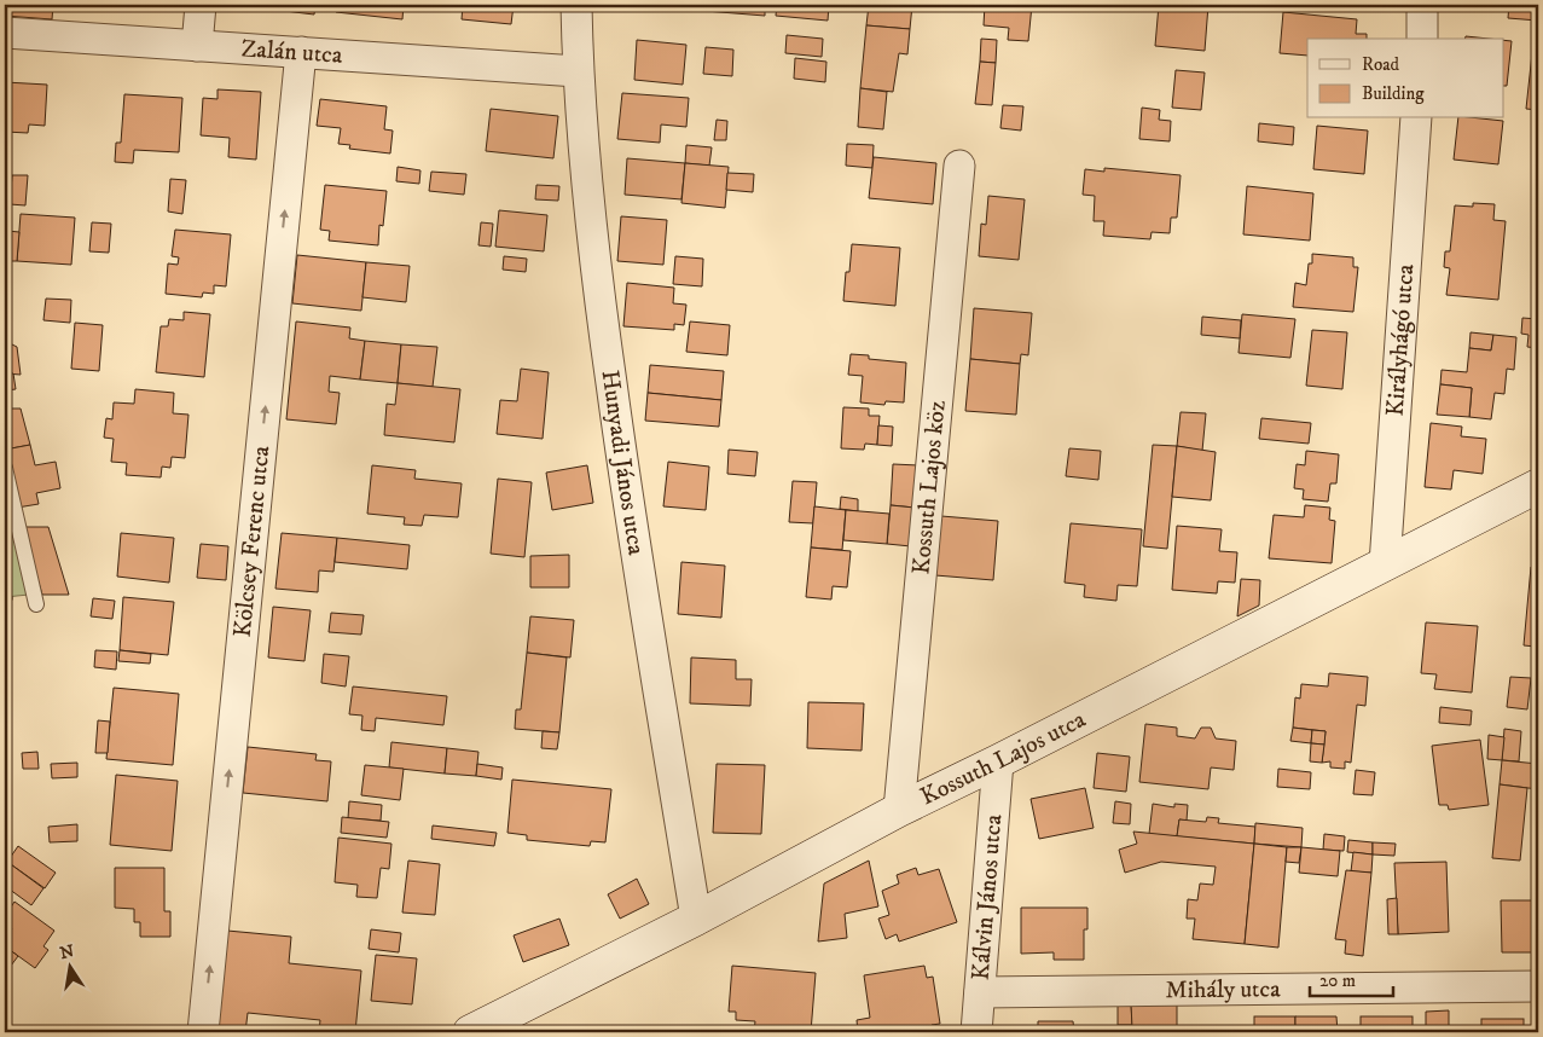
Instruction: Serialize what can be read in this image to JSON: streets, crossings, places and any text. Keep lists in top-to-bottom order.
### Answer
{
  "streets": {
    "street": [
      "Zalán utca",
      "Királyhágó utca",
      "Hunyadi János utca",
      "Kossuth Lajos köz",
      "Kölcsey Ferenc utca",
      "Kossuth Lajos utca",
      "Kálvin János utca",
      "Mihály utca"
    ]
  },
  "crossings": [
    ["Zalán utca", "Hunyadi János utca"],
    ["Zalán utca", "Kölcsey Ferenc utca"],
    ["Királyhágó utca", "Kossuth Lajos utca"],
    ["Hunyadi János utca", "Kossuth Lajos utca"],
    ["Kossuth Lajos köz", "Kossuth Lajos utca"],
    ["Kossuth Lajos utca", "Kálvin János utca"],
    ["Kálvin János utca", "Mihály utca"]
  ],
  "one_way": ["Kölcsey Ferenc utca"],
  "legend": ["Road", "Building"],
  "scale_bar": "20 m",
  "north": "top"
}
